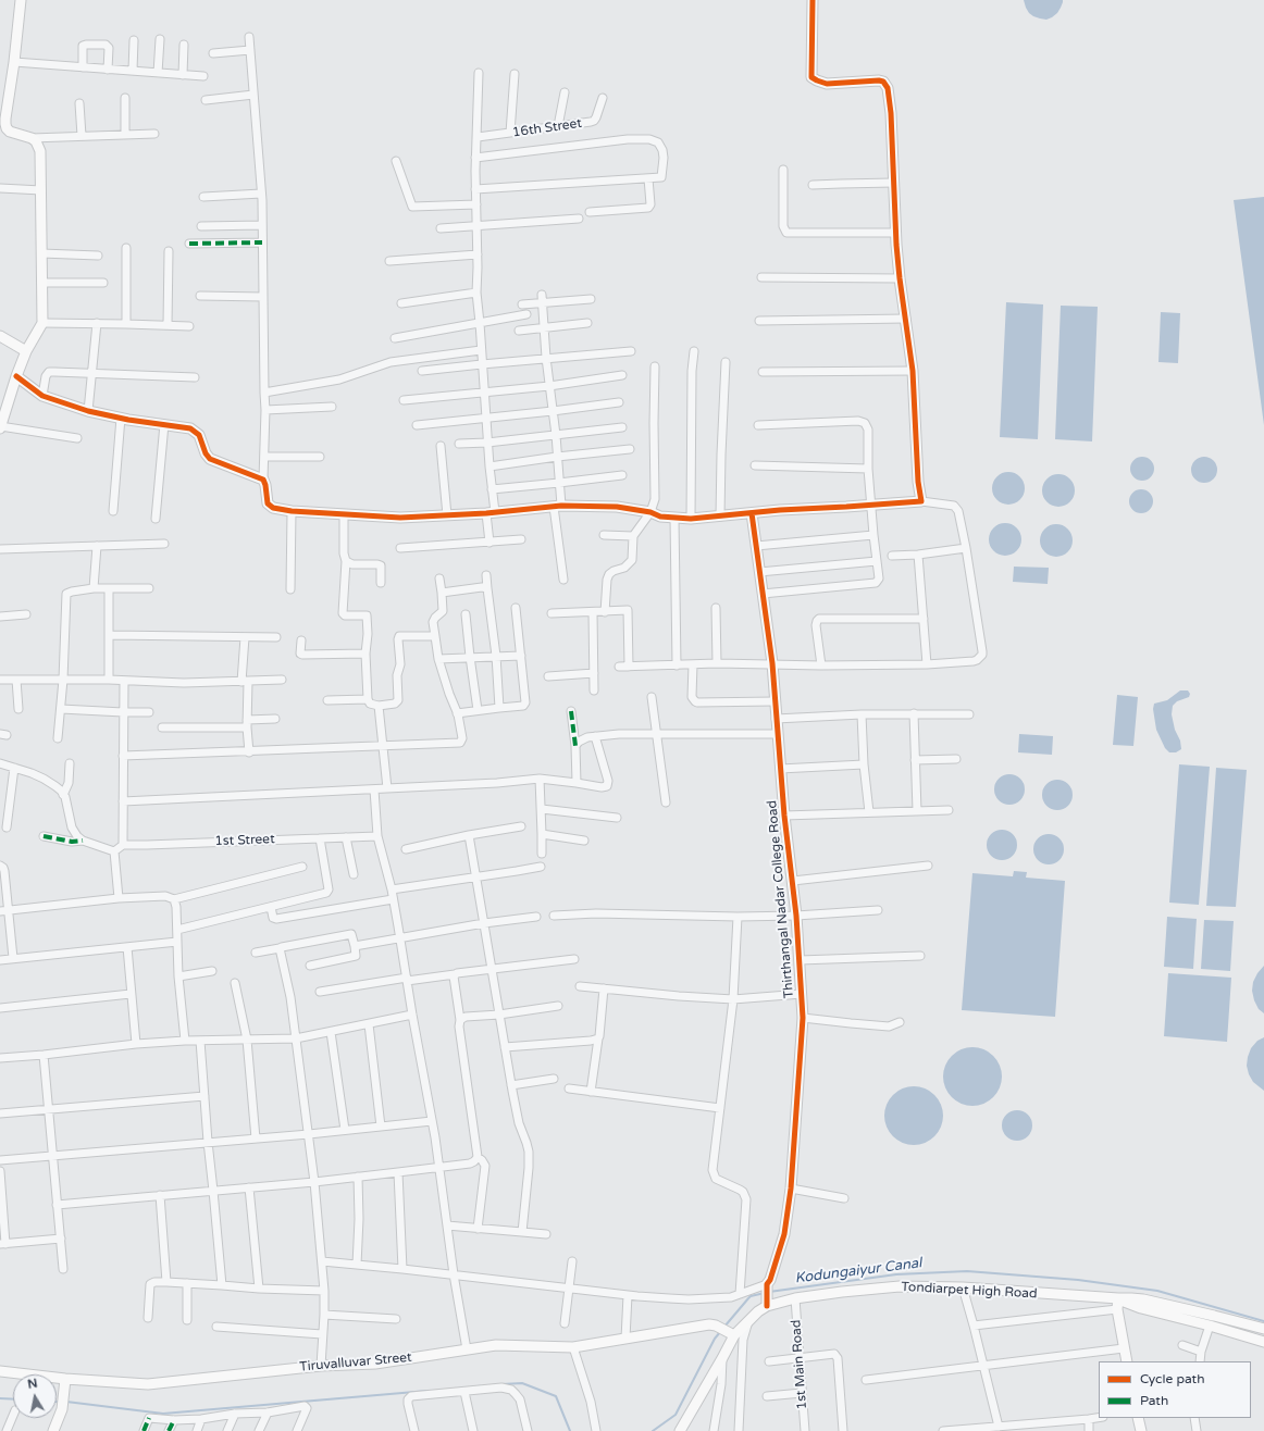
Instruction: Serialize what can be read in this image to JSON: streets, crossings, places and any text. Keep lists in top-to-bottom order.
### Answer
{
  "streets": {
    "street": [
      "16th Street",
      "1st Street",
      "Thirthangal Nadar College Road",
      "Tondiarpet High Road",
      "Tiruvalluvar Street",
      "1st Main Road"
    ]
  },
  "crossings": [
    ["Thirthangal Nadar College Road", "Tondiarpet High Road"],
    ["Tondiarpet High Road", "Tiruvalluvar Street"],
    ["Tondiarpet High Road", "1st Main Road"]
  ],
  "water": ["Kodungaiyur Canal"],
  "legend": ["Cycle path", "Path"],
  "north": "top"
}
